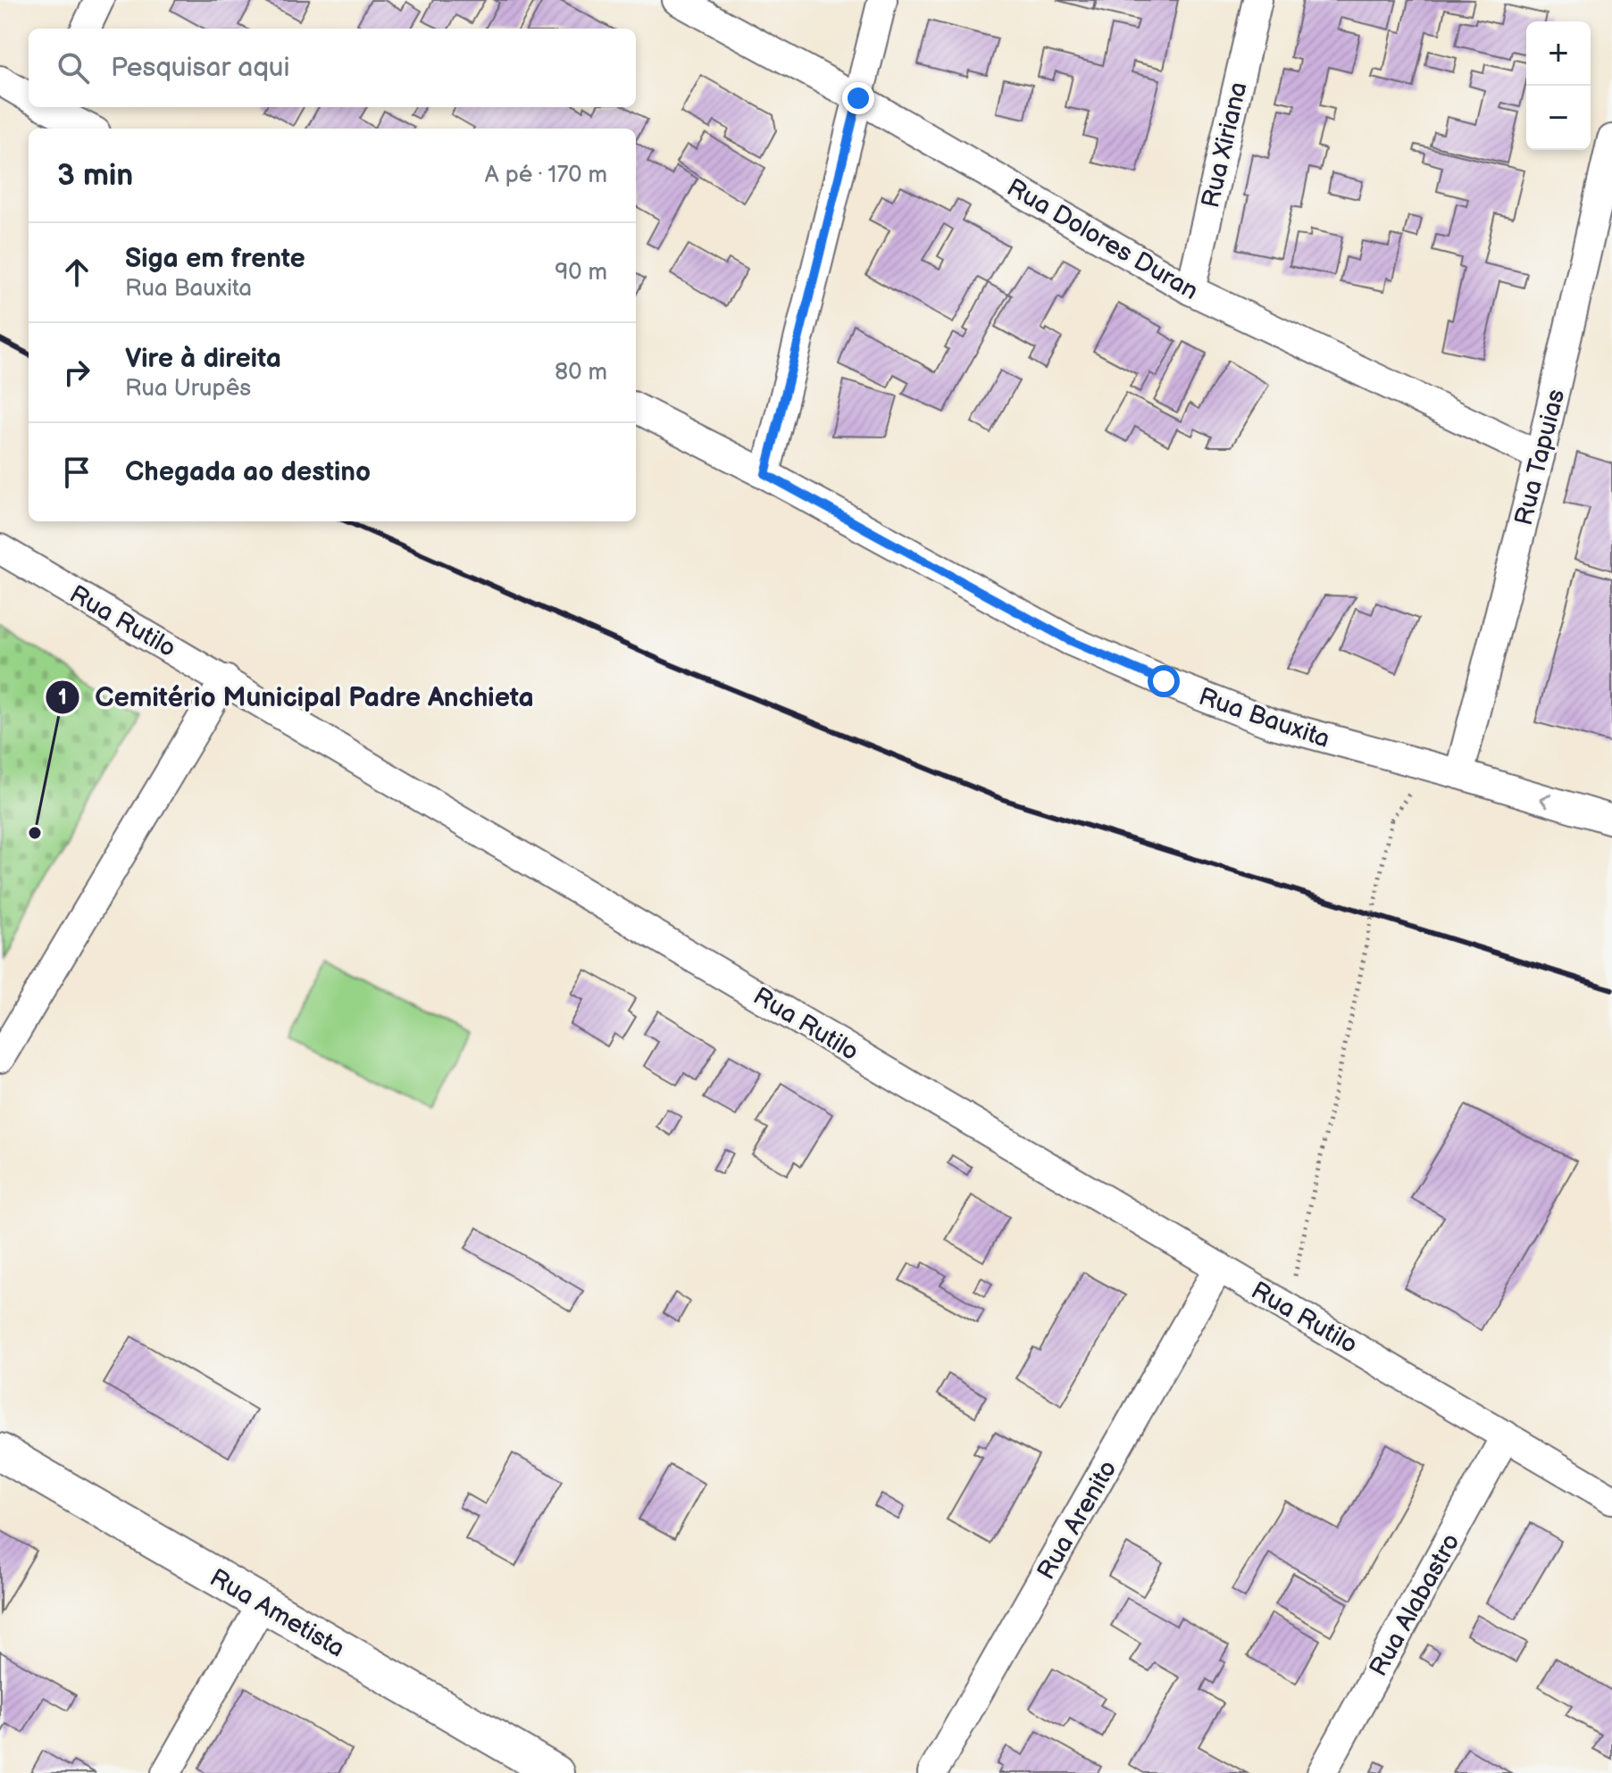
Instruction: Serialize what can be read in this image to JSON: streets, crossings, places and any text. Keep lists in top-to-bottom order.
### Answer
{
  "streets": {
    "street": [
      "Rua Xiriana",
      "Rua Dolores Duran",
      "Rua Tapuias",
      "Rua Rutilo",
      "Rua Bauxita",
      "Rua Arenito",
      "Rua Alabastro",
      "Rua Ametista"
    ]
  },
  "crossings": [
    ["Rua Xiriana", "Rua Dolores Duran"],
    ["Rua Dolores Duran", "Rua Tapuias"],
    ["Rua Tapuias", "Rua Bauxita"],
    ["Rua Rutilo", "Rua Arenito"],
    ["Rua Rutilo", "Rua Alabastro"]
  ],
  "places": ["Cemitério Municipal Padre Anchieta"],
  "page": {
    "map_buttons": ["+", "−"],
    "search": "Pesquisar aqui",
    "heading": ["3 min", "A pé · 170 m"],
    "list": [
      ["Siga em frente", "Rua Bauxita", "90 m"],
      ["Vire à direita", "Rua Urupês", "80 m"],
      "Chegada ao destino"
    ]
  }
}
